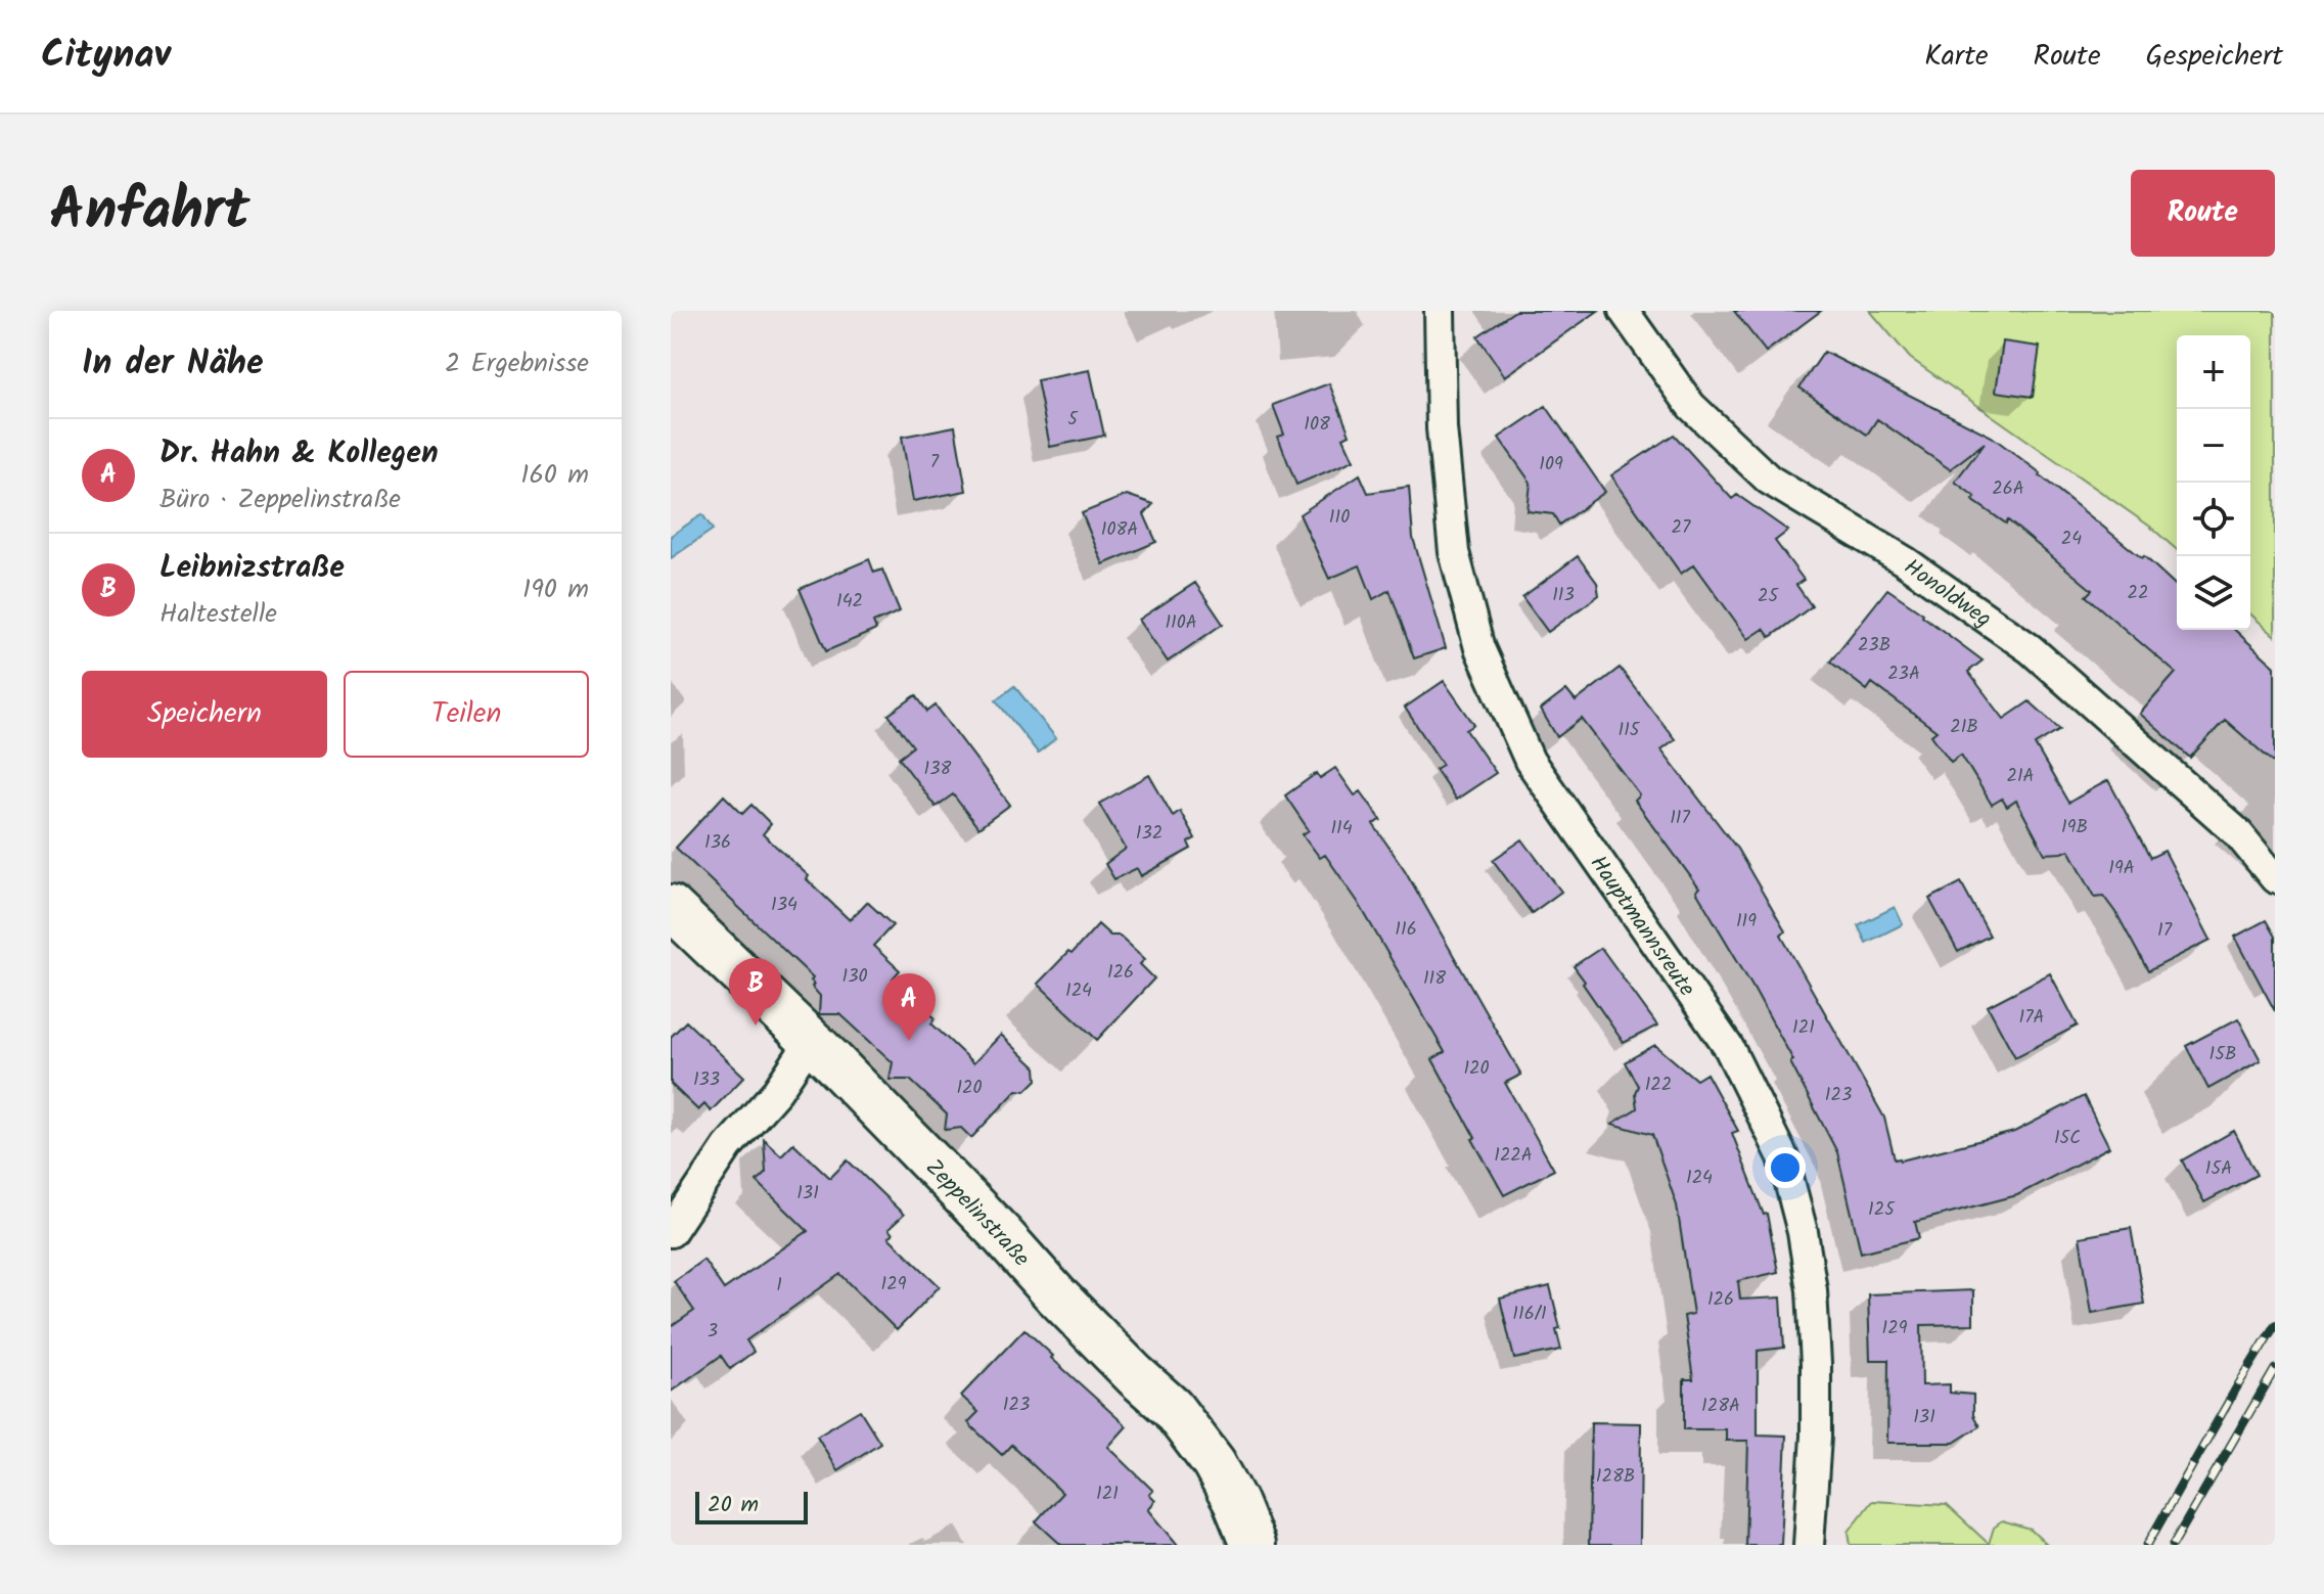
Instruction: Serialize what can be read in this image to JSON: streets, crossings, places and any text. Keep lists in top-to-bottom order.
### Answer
{
  "streets": {
    "street": ["Honoldweg", "Hauptmannsreute", "Zeppelinstraße"]
  },
  "house_numbers": [
    "5",
    "108",
    "7",
    "109",
    "26A",
    "110",
    "27",
    "108A",
    "24",
    "22",
    "113",
    "25",
    "142",
    "110A",
    "23B",
    "23A",
    "21B",
    "115",
    "138",
    "21A",
    "117",
    "19B",
    "114",
    "132",
    "136",
    "19A",
    "134",
    "119",
    "116",
    "17",
    "126",
    "130",
    "118",
    "124",
    "17A",
    "121",
    "15B",
    "120",
    "133",
    "122",
    "120",
    "123",
    "15C",
    "122A",
    "15A",
    "124",
    "131",
    "125",
    "129",
    "1",
    "126",
    "116/1",
    "129",
    "3",
    "123",
    "128A",
    "131",
    "128B",
    "121"
  ],
  "scale_bar": "20 m",
  "page": {
    "header": "Citynav",
    "nav": ["Karte", "Route", "Gespeichert"],
    "title": "Anfahrt",
    "buttons": [
      "Route",
      ["Speichern", "Teilen"]
    ],
    "heading": ["In der Nähe", "2 Ergebnisse"],
    "map_buttons": ["+", "−"],
    "list": [
      {
        "mark": "A",
        "name": "Dr. Hahn & Kollegen",
        "note": "Büro · Zeppelinstraße",
        "value": "160 m"
      },
      {
        "mark": "B",
        "name": "Leibnizstraße",
        "note": "Haltestelle",
        "value": "190 m"
      }
    ],
    "pins": ["B", "A"],
    "scale": "20 m"
  }
}
